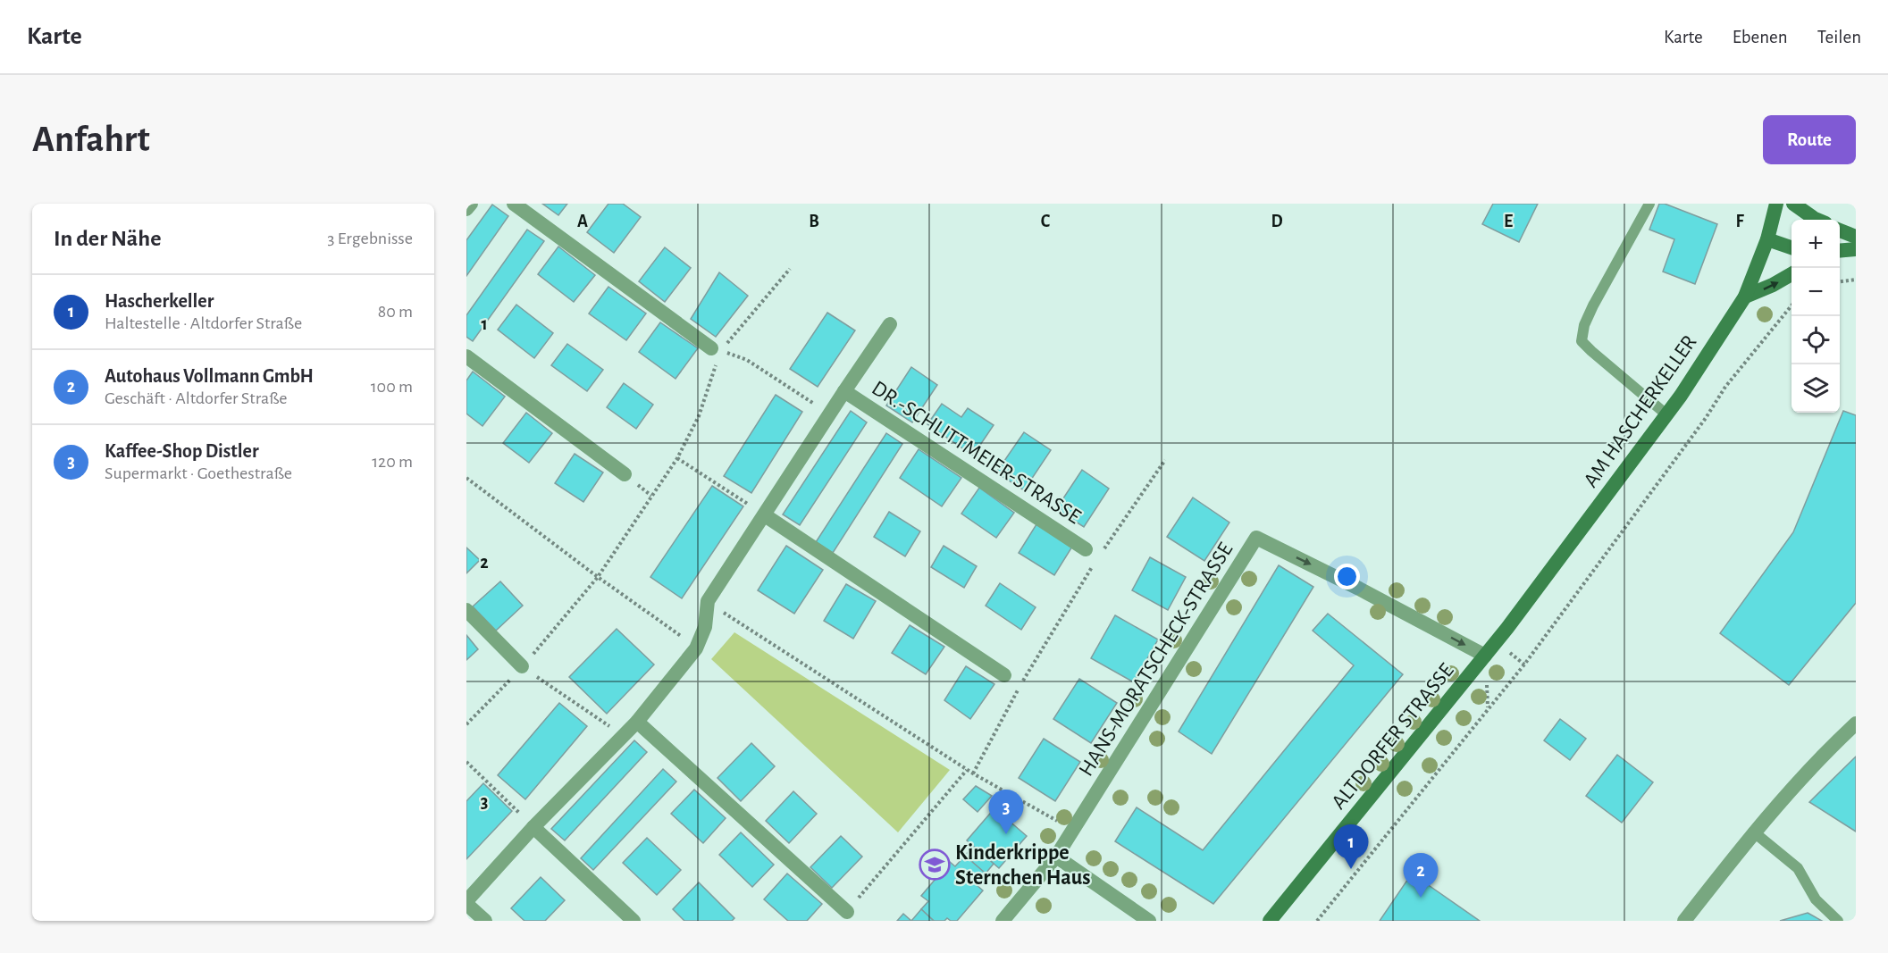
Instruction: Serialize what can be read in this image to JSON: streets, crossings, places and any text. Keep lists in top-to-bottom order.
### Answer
{
  "streets": {
    "main road": ["AM HASCHERKELLER", "ALTDORFER STRASSE"],
    "street": ["DR.-SCHLITTMEIER-STRASSE", "HANS-MORATSCHECK-STRASSE"]
  },
  "crossings": [
    ["AM HASCHERKELLER", "ALTDORFER STRASSE"],
    ["HANS-MORATSCHECK-STRASSE", "ALTDORFER STRASSE"]
  ],
  "places": {
    "school or university": ["Kinderkrippe Sternchen Haus"]
  },
  "page": {
    "header": "Karte",
    "nav": ["Karte", "Ebenen", "Teilen"],
    "buttons": "Route",
    "title": "Anfahrt",
    "heading": ["In der Nähe", "3 Ergebnisse"],
    "map_buttons": ["+", "−"],
    "list": [
      {
        "mark": "1",
        "name": "Hascherkeller",
        "note": "Haltestelle · Altdorfer Straße",
        "value": "80 m"
      },
      {
        "mark": "2",
        "name": "Autohaus Vollmann GmbH",
        "note": "Geschäft · Altdorfer Straße",
        "value": "100 m"
      },
      {
        "mark": "3",
        "name": "Kaffee-Shop Distler",
        "note": "Supermarkt · Goethestraße",
        "value": "120 m"
      }
    ],
    "pins": ["3", "1", "2"]
  },
  "grid": {
    "columns": [
      "A",
      "B",
      "C",
      "D",
      "E",
      "F"
    ],
    "rows": ["1", "2", "3"]
  }
}
